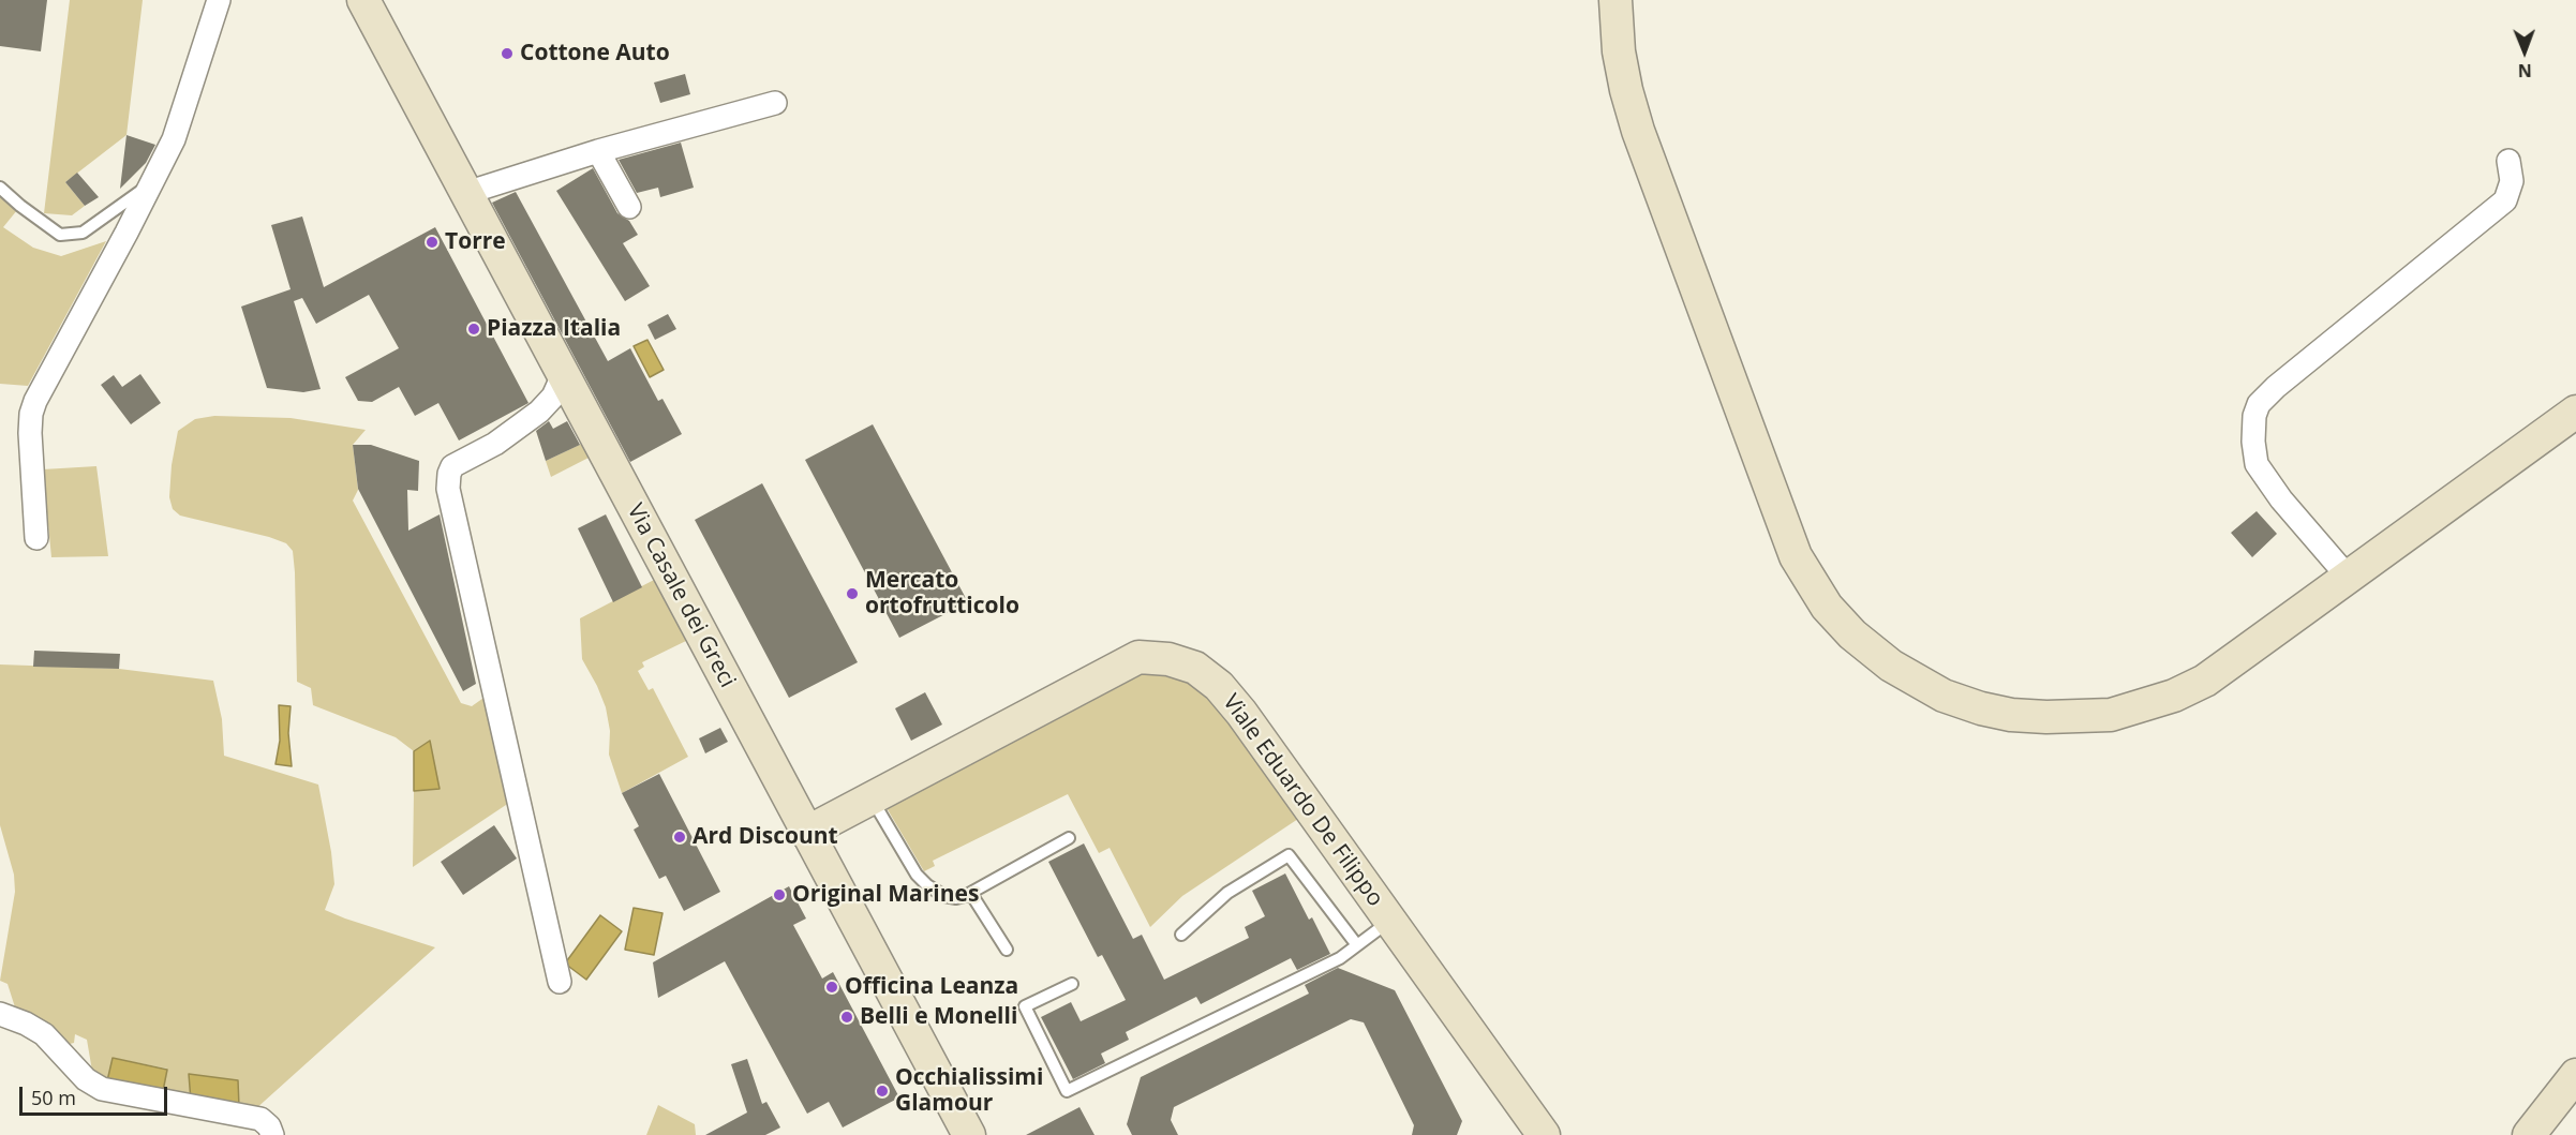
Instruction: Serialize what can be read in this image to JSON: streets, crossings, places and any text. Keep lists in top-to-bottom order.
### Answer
{
  "streets": {
    "street": ["Via Casale dei Greci", "Viale Eduardo De Filippo"]
  },
  "crossings": [
    ["Via Casale dei Greci", "Viale Eduardo De Filippo"]
  ],
  "places": [
    "Cottone Auto",
    "Torre",
    "Piazza Italia",
    "Mercato ortofrutticolo",
    "Ard Discount",
    "Original Marines",
    "Officina Leanza",
    "Belli e Monelli",
    "Occhialissimi Glamour"
  ],
  "scale_bar": "50 m",
  "north": "bottom"
}
